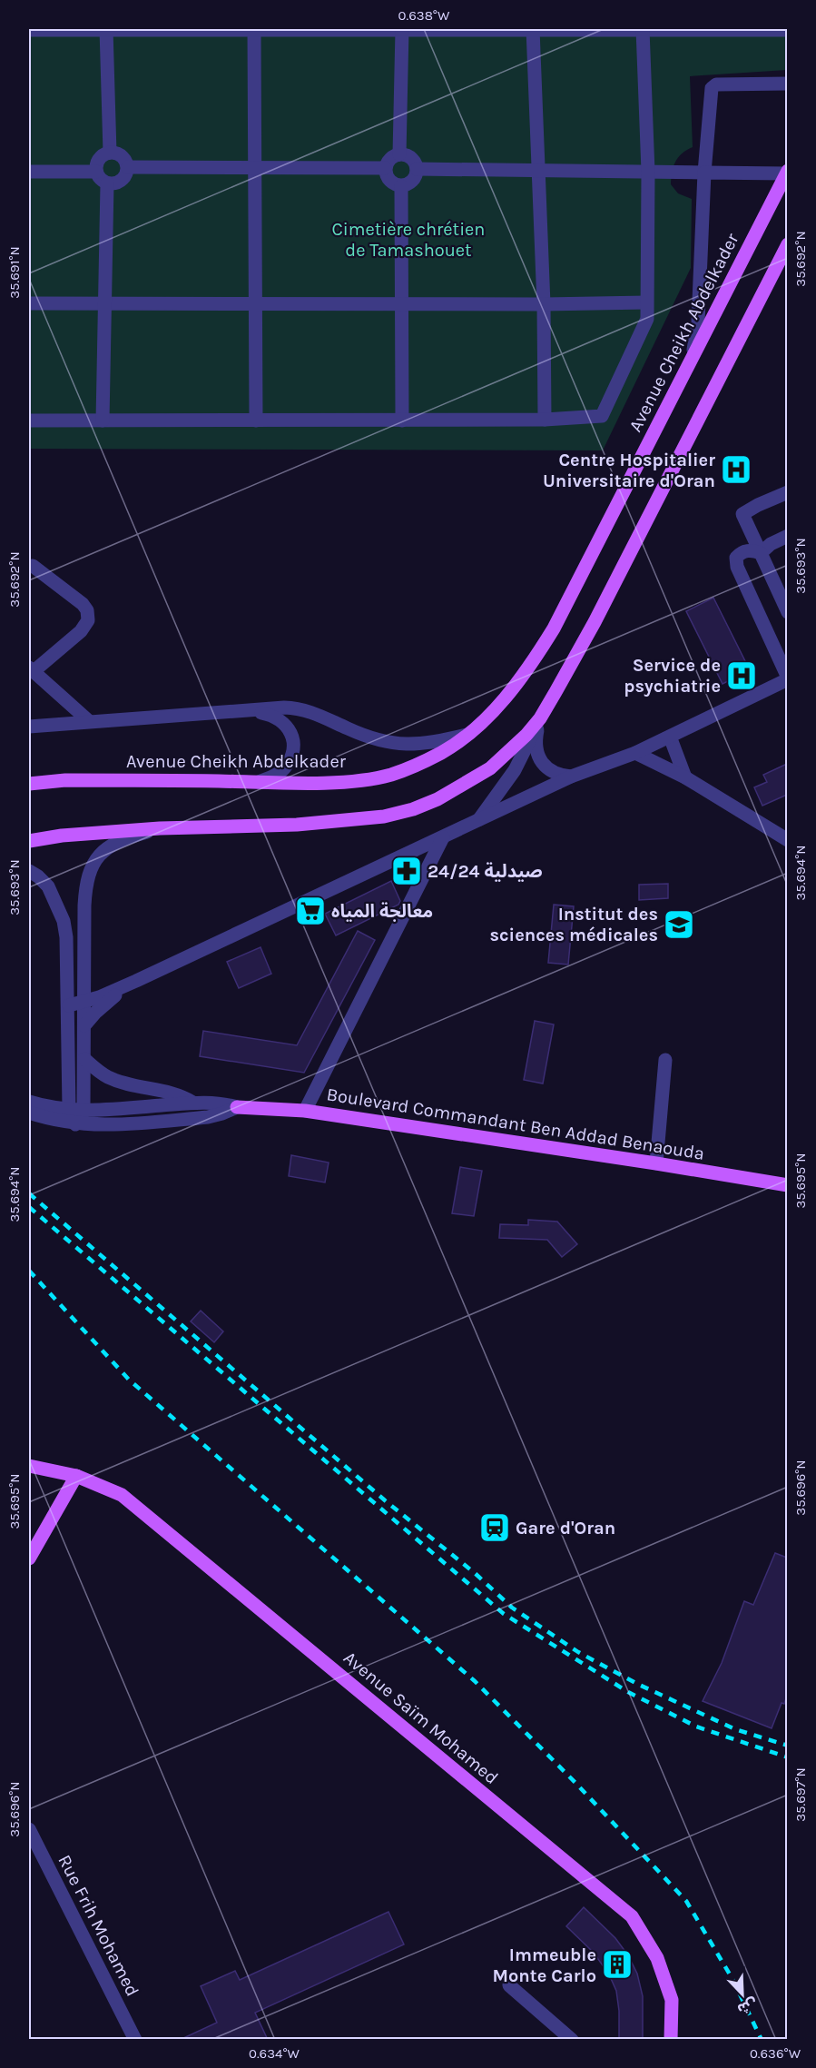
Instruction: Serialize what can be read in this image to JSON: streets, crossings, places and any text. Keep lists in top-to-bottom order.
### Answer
{
  "streets": {
    "main road": ["Avenue Cheikh Abdelkader", "Boulevard Commandant Ben Addad Benaouda", "Avenue Saïm Mohamed"],
    "street": ["Rue Frih Mohamed"]
  },
  "parks": ["Cimetière chrétien de Tamashouet"],
  "places": {
    "hospital": ["Centre Hospitalier Universitaire d'Oran", "Service de psychiatrie"],
    "pharmacy": ["صيدلية 24/24"],
    "supermarket": ["معالجة المياه"],
    "school or university": ["Institut des sciences médicales"],
    "station": ["Gare d'Oran"],
    "building": ["Immeuble Monte Carlo"]
  },
  "north": "bottom right",
  "coordinates": [
    "0.638°W",
    "35.692°N",
    "35.691°N",
    "35.693°N",
    "35.694°N",
    "35.695°N",
    "35.696°N",
    "35.697°N",
    "0.634°W",
    "0.636°W"
  ]
}
